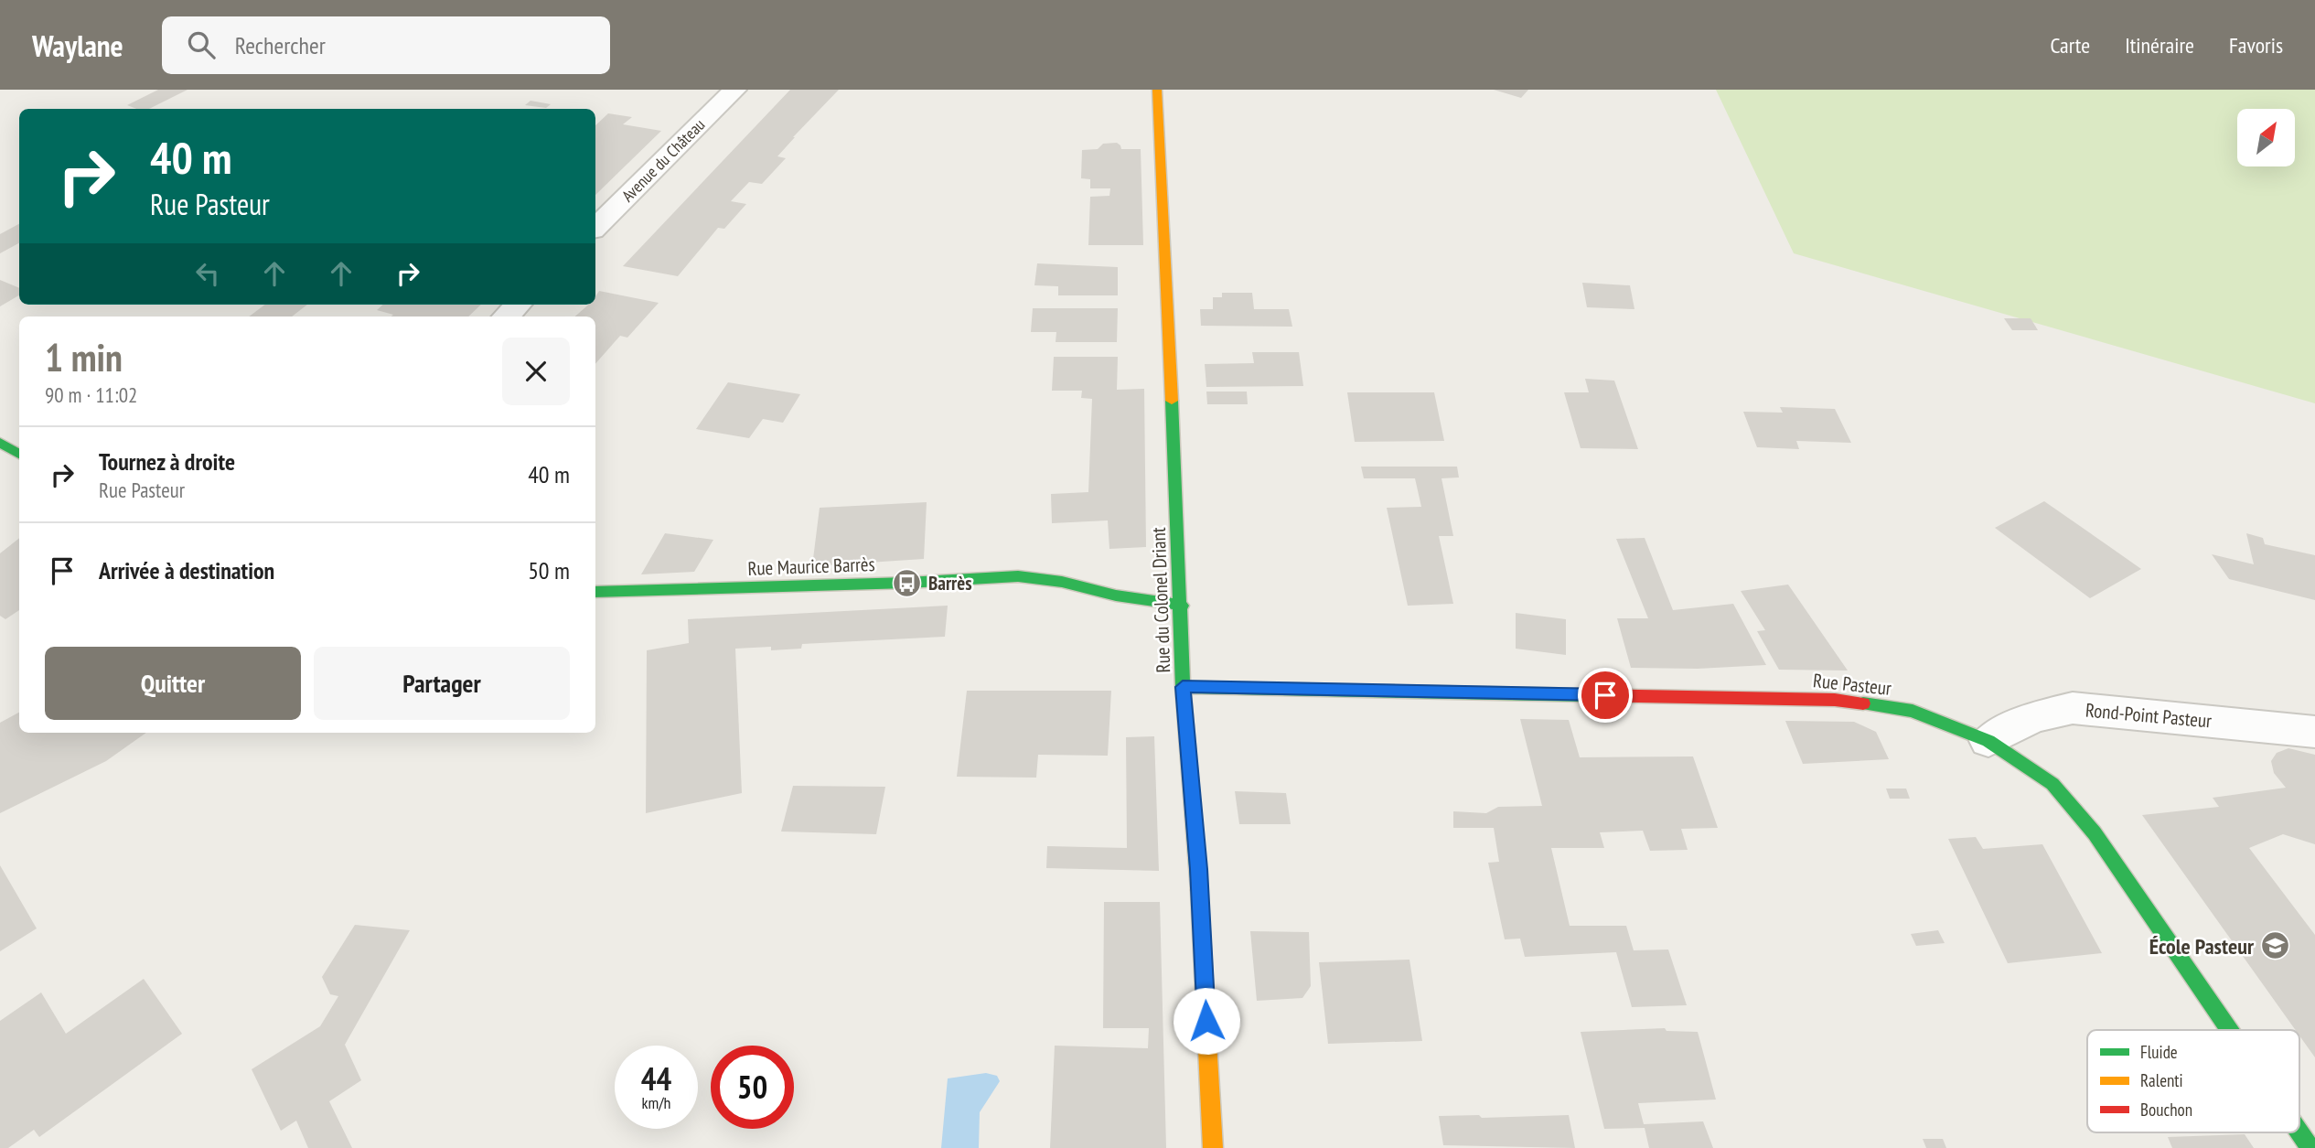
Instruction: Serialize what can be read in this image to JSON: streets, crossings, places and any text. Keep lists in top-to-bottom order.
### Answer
{
  "streets": {
    "street": [
      "Avenue du Château",
      "Rue Maurice Barrès",
      "Rue du Colonel Driant",
      "Rue Pasteur",
      "Rond-Point Pasteur"
    ]
  },
  "crossings": [
    ["Rue Maurice Barrès", "Rue du Colonel Driant"],
    ["Rue du Colonel Driant", "Rue Pasteur"],
    ["Rue Pasteur", "Rond-Point Pasteur"]
  ],
  "places": {
    "bus stop": ["Barrès"],
    "school or university": ["École Pasteur"]
  },
  "legend": ["Fluide", "Ralenti", "Bouchon"],
  "north": "top right",
  "page": {
    "header": "Waylane",
    "search": "Rechercher",
    "nav": ["Carte", "Itinéraire", "Favoris"],
    "turn": ["40 m", "Rue Pasteur"],
    "heading": ["1 min", "90 m · 11:02"],
    "list": [
      {
        "name": "Tournez à droite",
        "note": "Rue Pasteur",
        "value": "40 m"
      },
      {
        "name": "Arrivée à destination",
        "value": "50 m"
      }
    ],
    "buttons": ["Quitter", "Partager"],
    "speed": "44 km/h",
    "limit": "50"
  }
}
